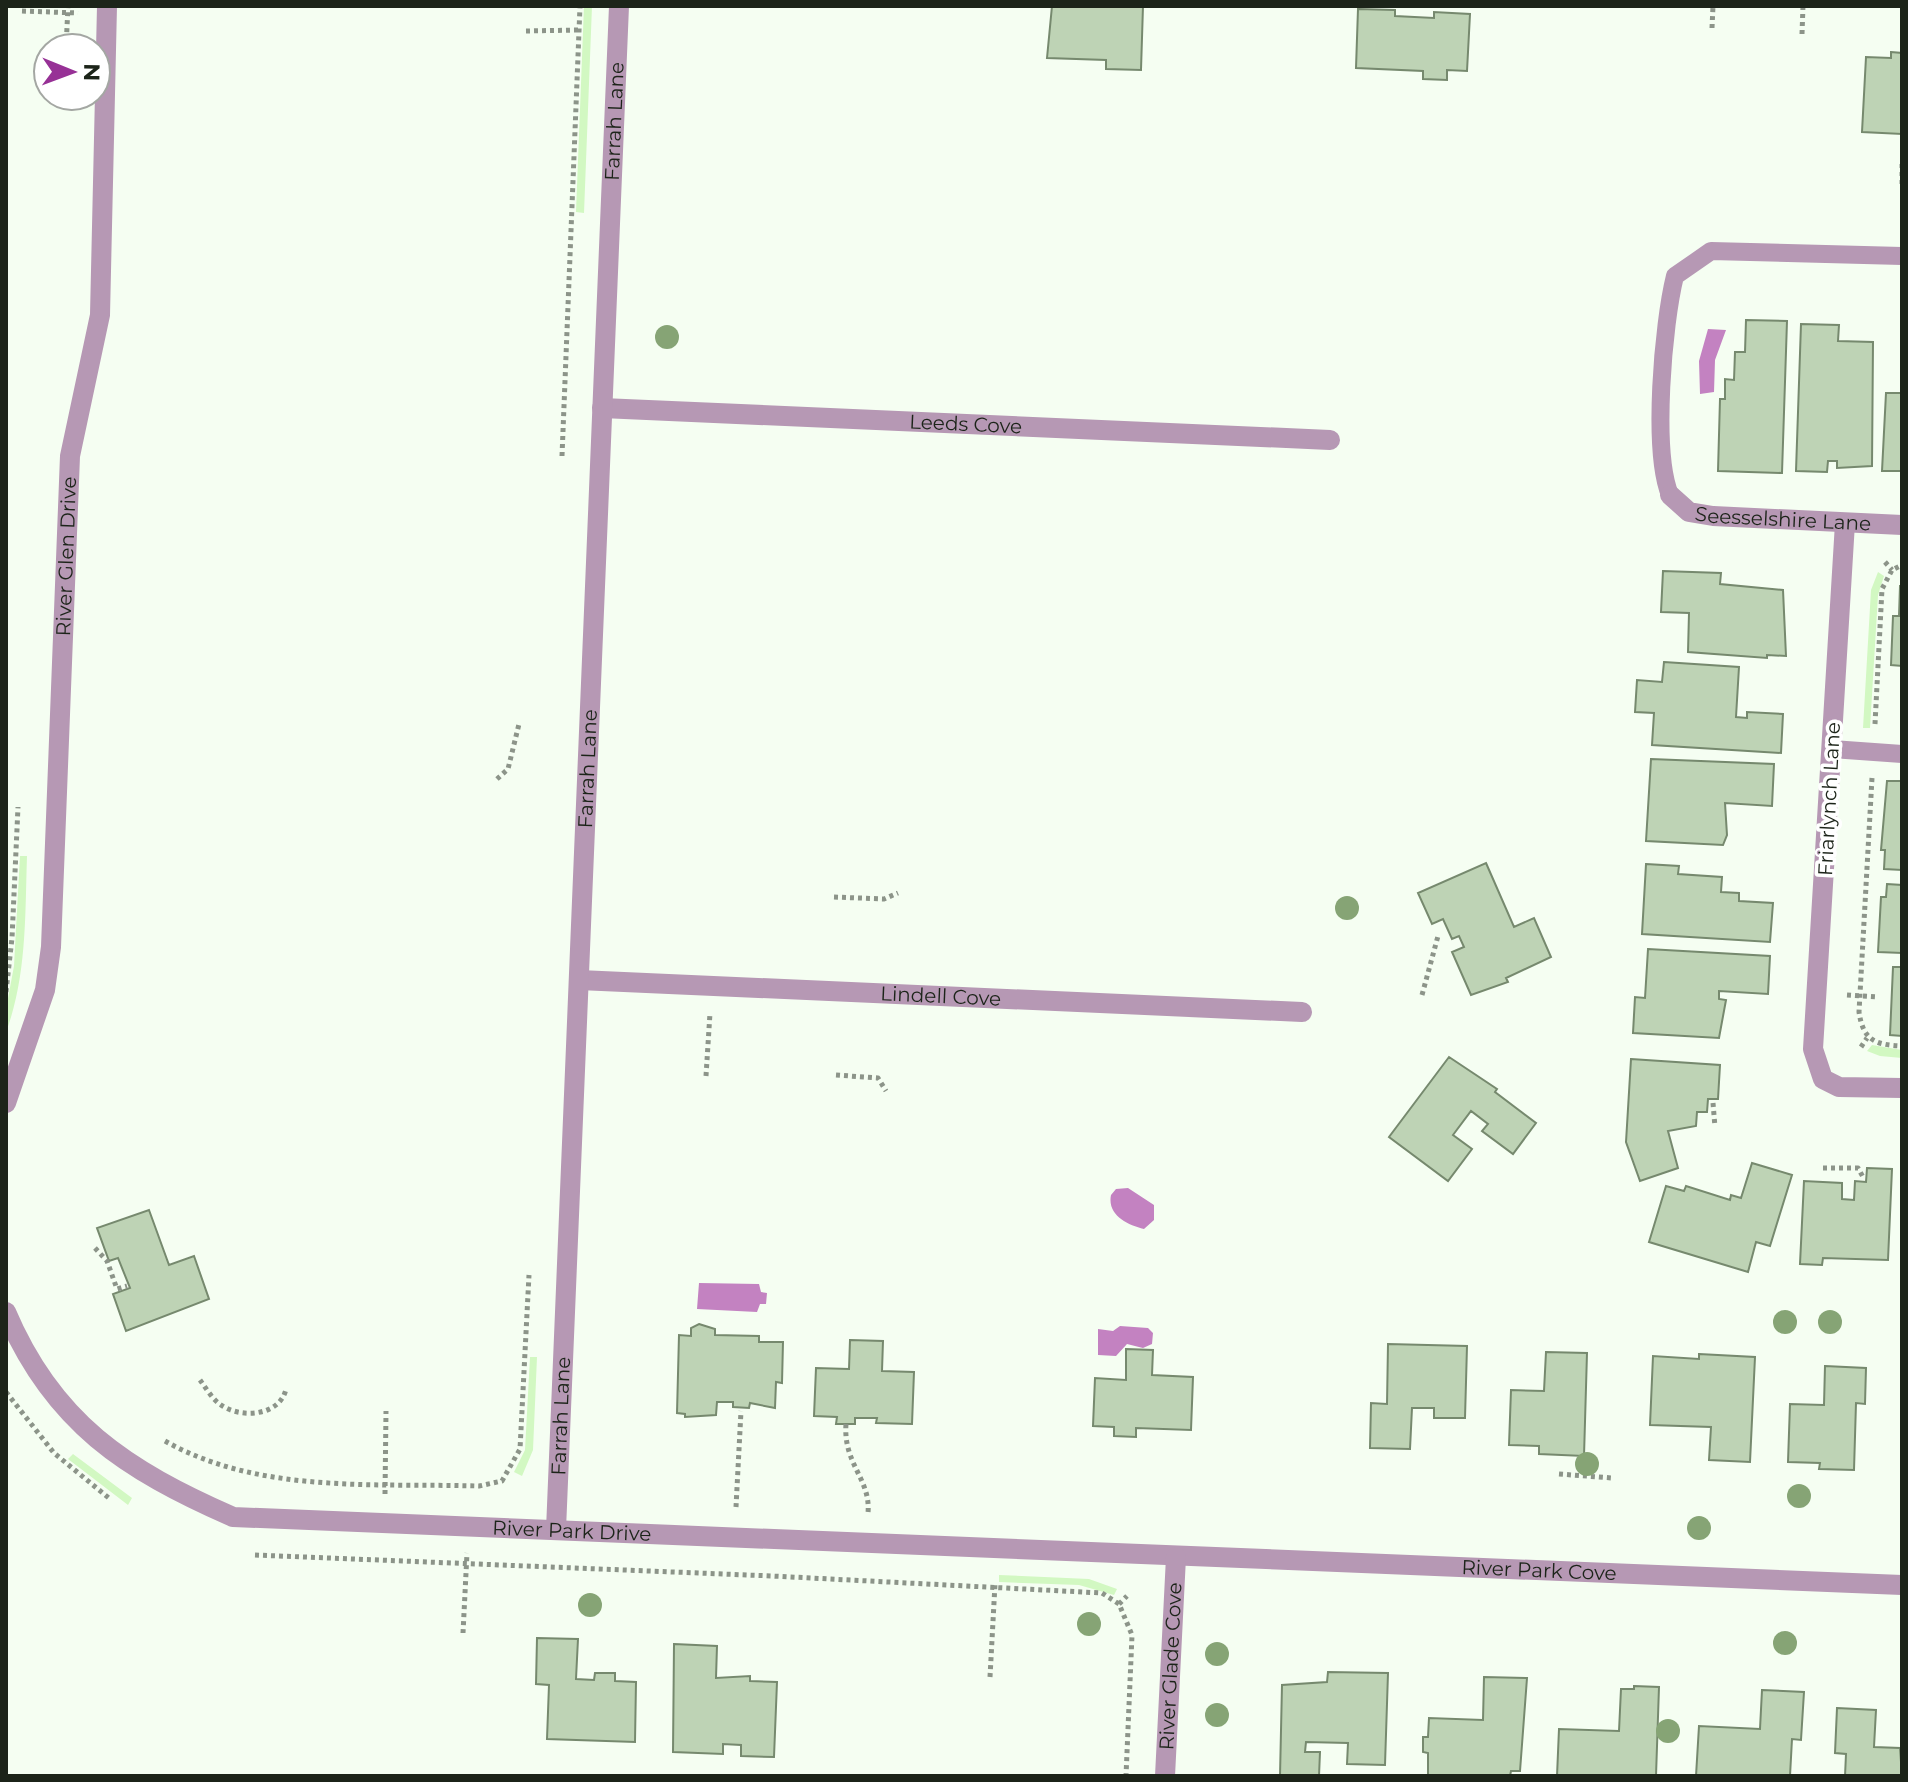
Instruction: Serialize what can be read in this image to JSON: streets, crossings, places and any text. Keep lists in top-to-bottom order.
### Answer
{
  "streets": {
    "street": [
      "Farrah Lane",
      "Leeds Cove",
      "Seesselshire Lane",
      "River Glen Drive",
      "Friarlynch Lane",
      "Lindell Cove",
      "River Park Drive",
      "River Park Cove",
      "River Glade Cove"
    ]
  },
  "crossings": [
    ["Farrah Lane", "Leeds Cove"],
    ["Farrah Lane", "Lindell Cove"],
    ["Farrah Lane", "River Park Drive"],
    ["Seesselshire Lane", "Friarlynch Lane"],
    ["River Park Drive", "River Park Cove"],
    ["River Park Drive", "River Glade Cove"],
    ["River Park Cove", "River Glade Cove"]
  ],
  "north": "right"
}
